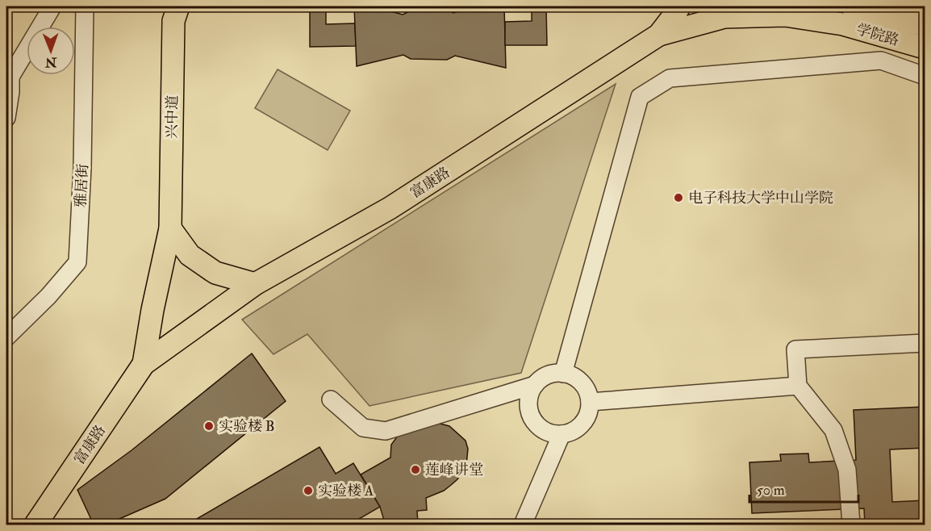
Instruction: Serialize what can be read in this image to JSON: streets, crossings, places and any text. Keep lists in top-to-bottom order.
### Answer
{
  "streets": {
    "main road": ["学院路", "兴中道", "富康路"],
    "street": ["雅居街"]
  },
  "crossings": [
    ["学院路", "富康路"],
    ["兴中道", "富康路"]
  ],
  "places": [
    "电子科技大学中山学院",
    "实验楼 B",
    "莲峰讲堂",
    "实验楼 A"
  ],
  "scale_bar": "50 m",
  "north": "bottom"
}
